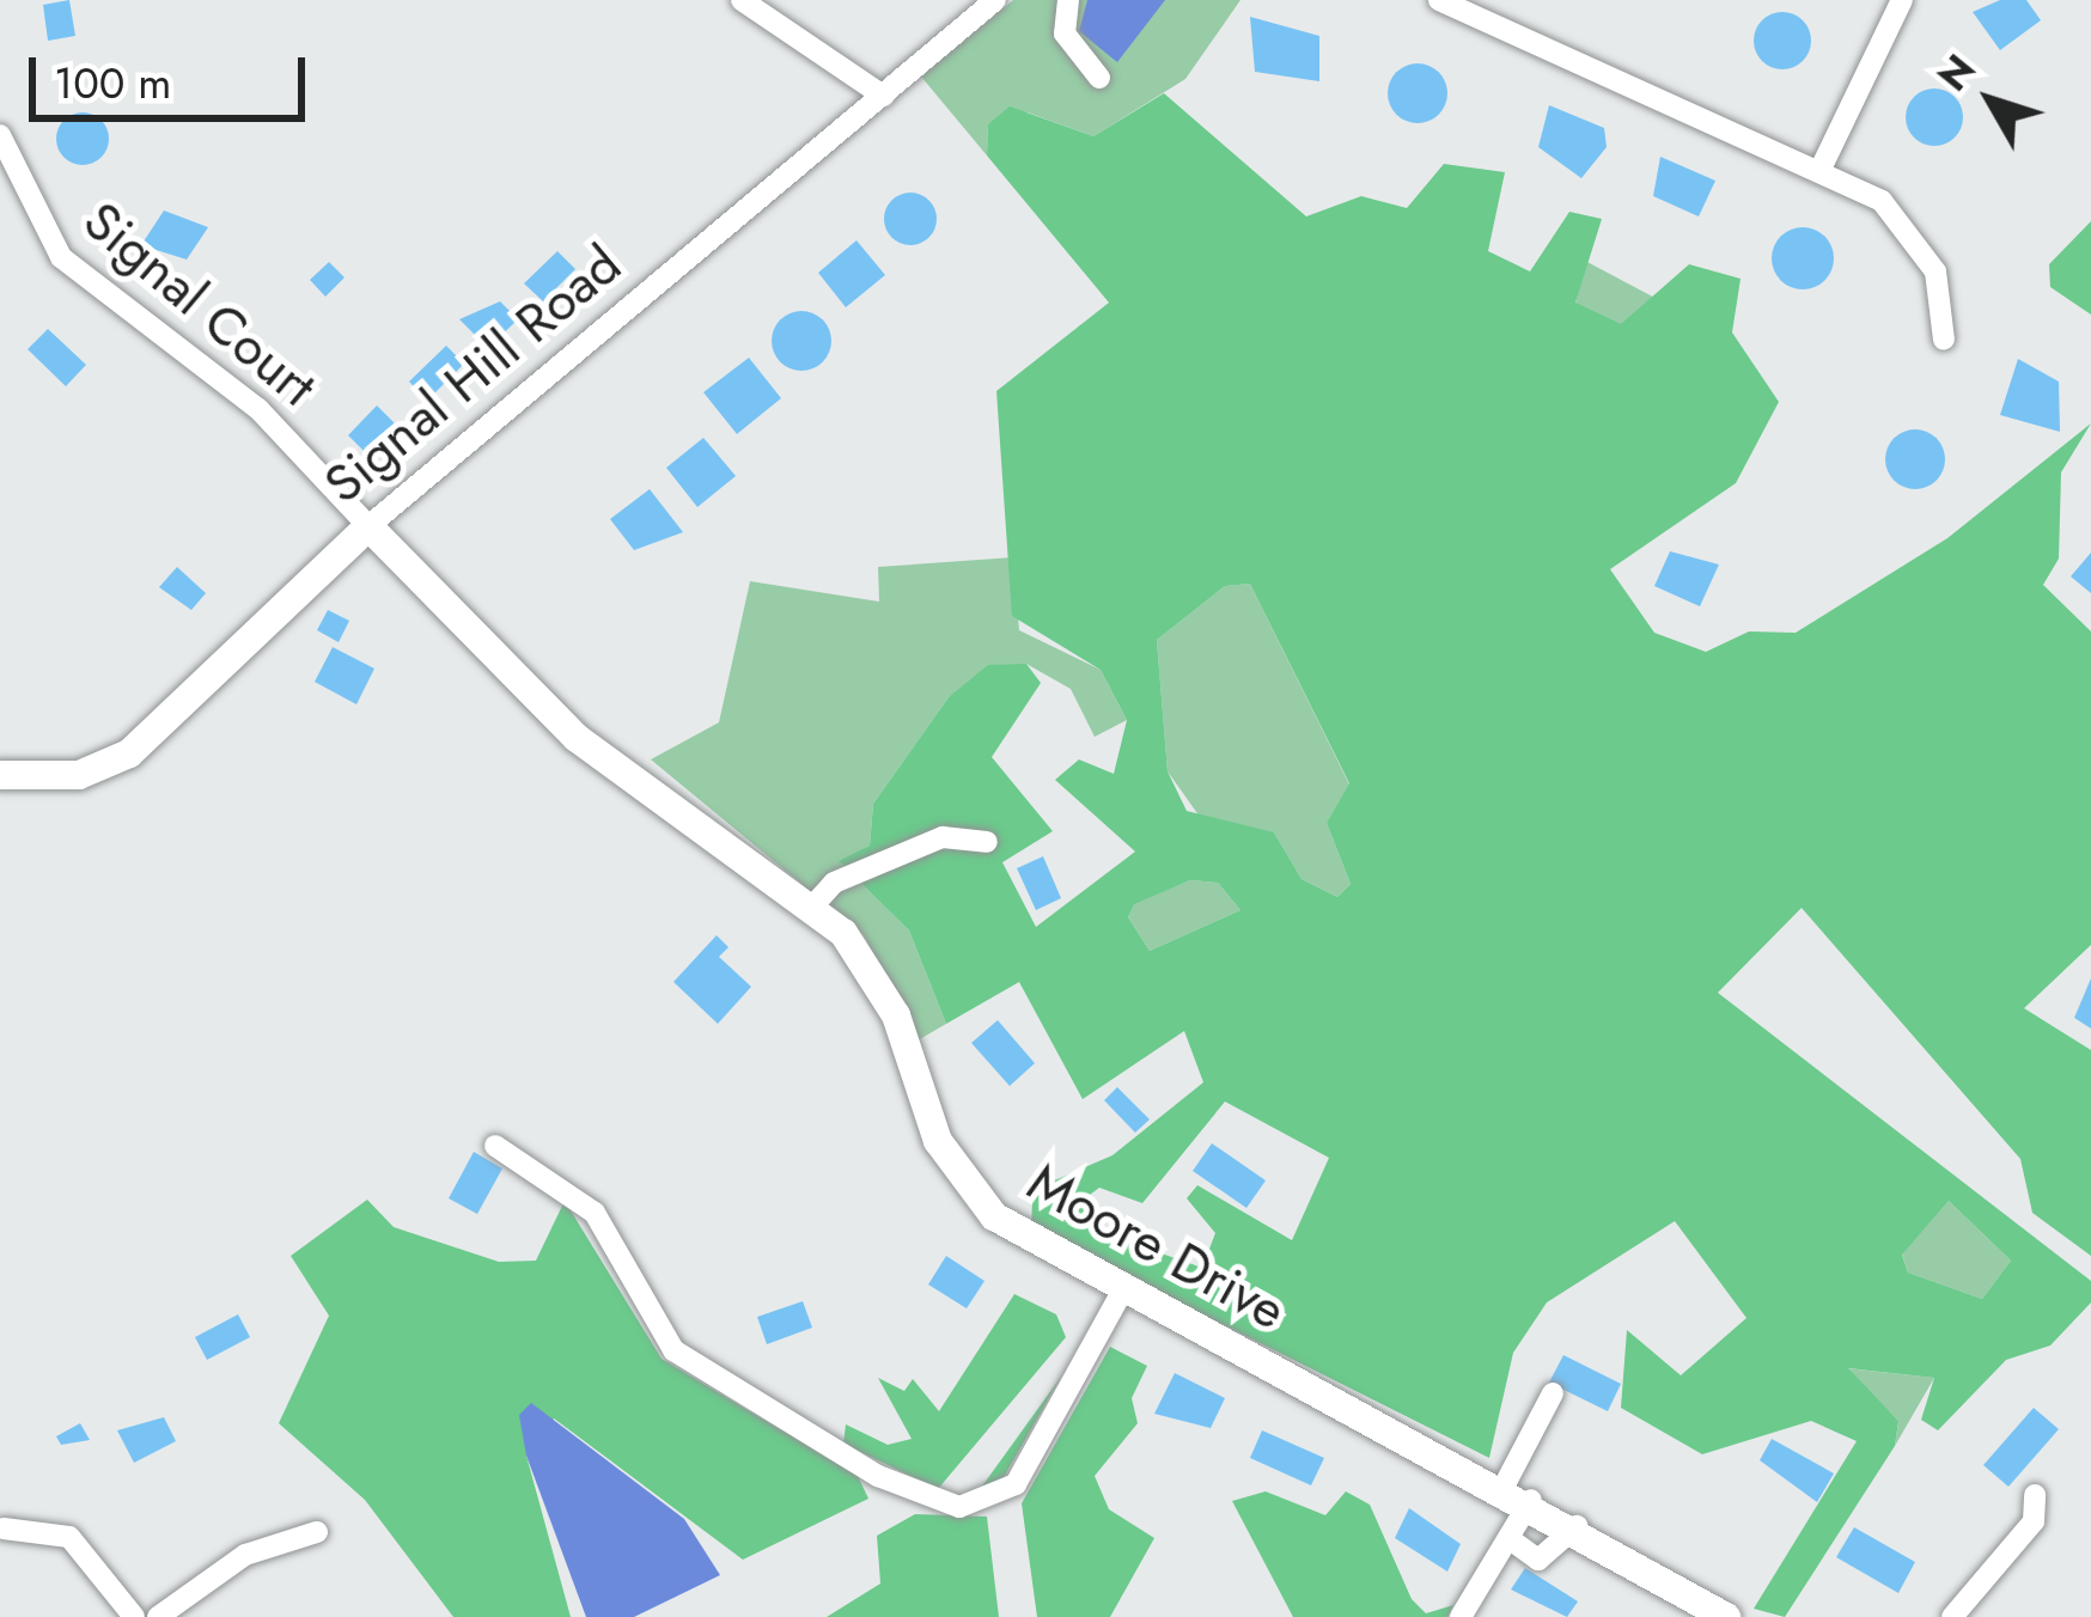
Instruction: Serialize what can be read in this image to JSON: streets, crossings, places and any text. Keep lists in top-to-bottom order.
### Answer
{
  "streets": {
    "main road": ["Signal Hill Road", "Moore Drive"],
    "street": ["Signal Court"]
  },
  "crossings": [
    ["Signal Court", "Signal Hill Road"],
    ["Signal Court", "Moore Drive"],
    ["Signal Hill Road", "Moore Drive"]
  ],
  "scale_bar": "100 m",
  "north": "top left"
}
